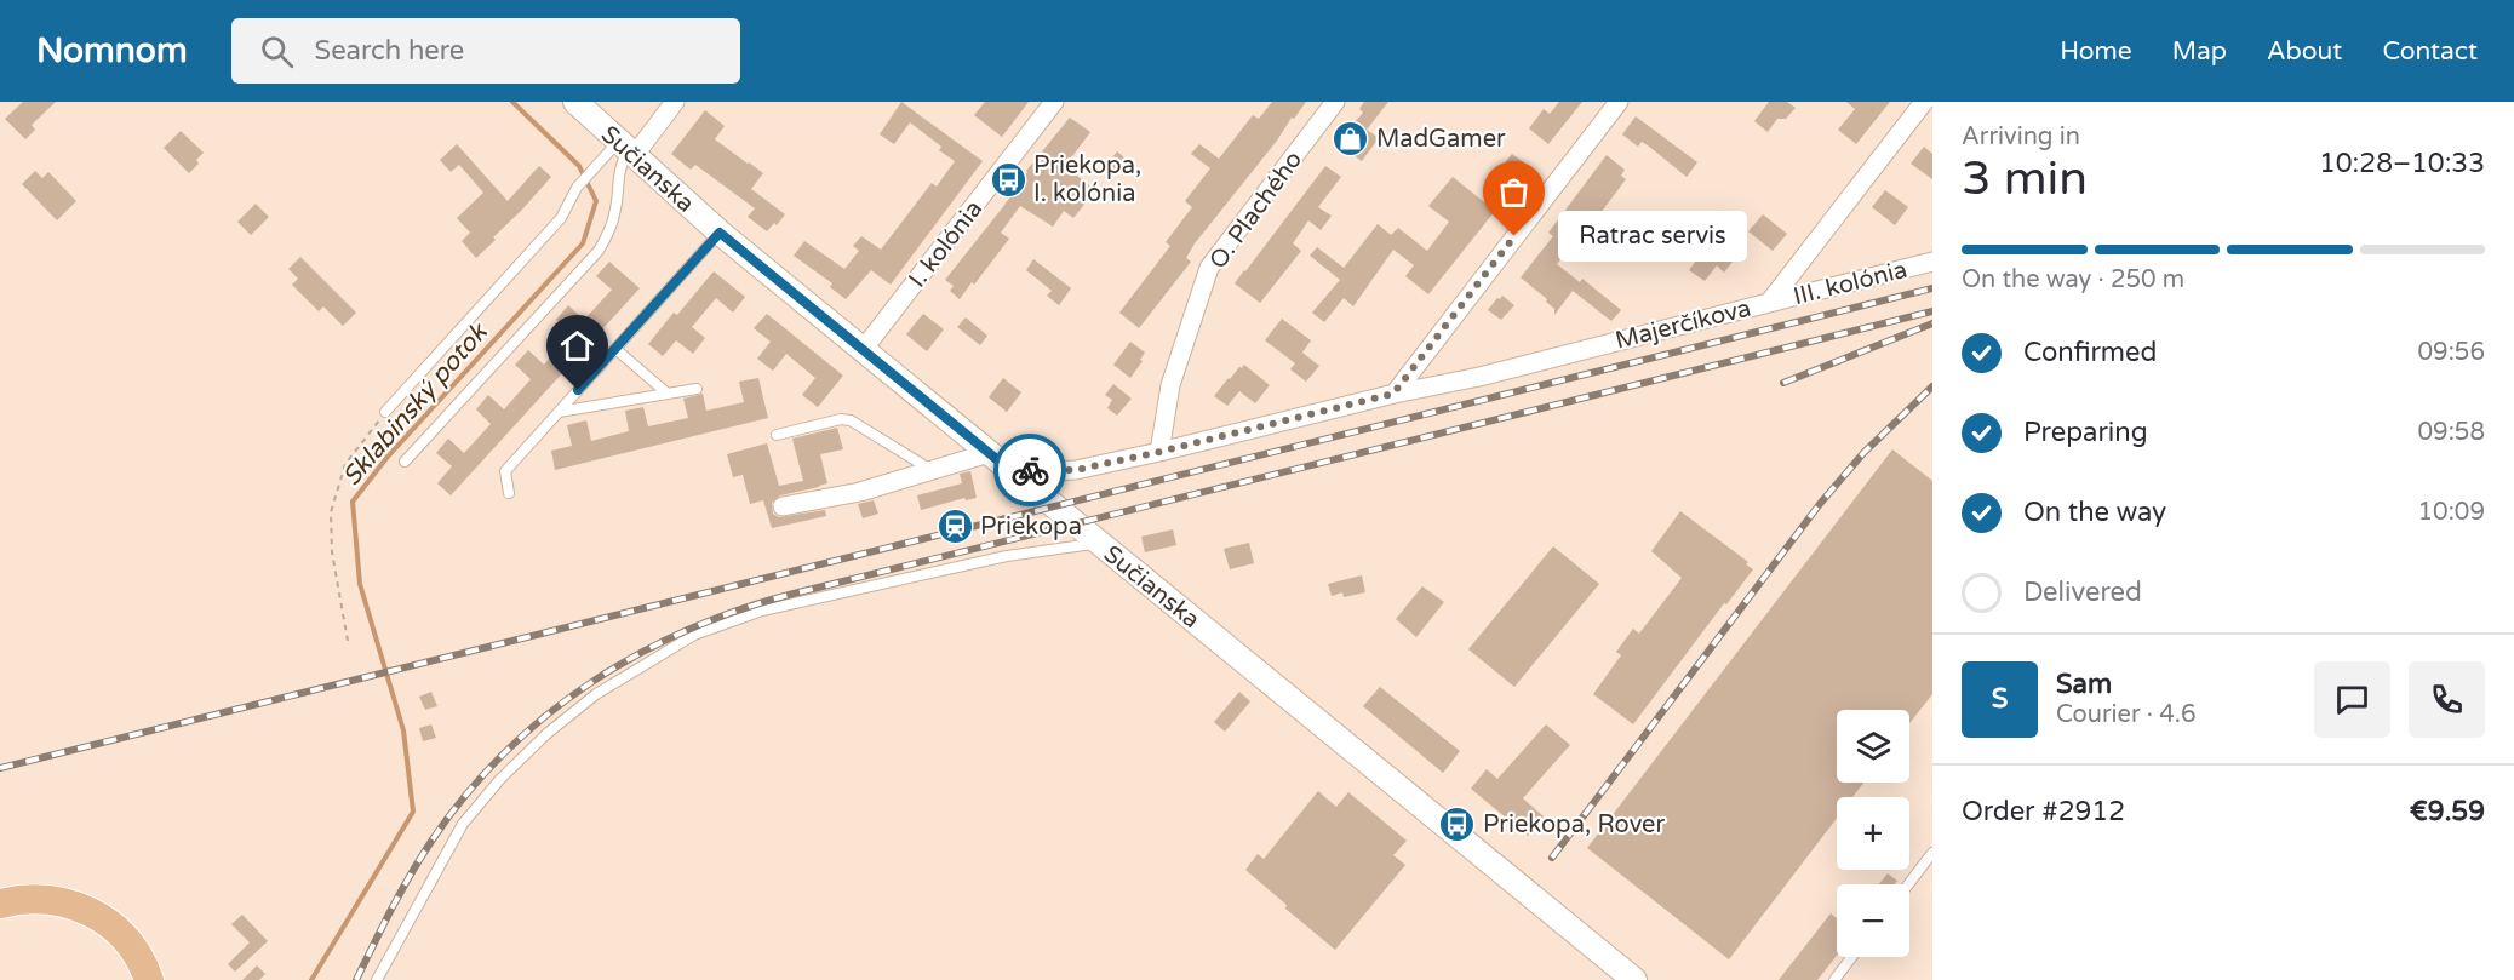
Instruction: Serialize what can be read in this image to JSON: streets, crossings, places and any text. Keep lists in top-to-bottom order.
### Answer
{
  "streets": {
    "street": [
      "Sučianska",
      "O. Plachého",
      "I. kolónia",
      "III. kolónia",
      "Majerčíkova"
    ]
  },
  "crossings": [
    ["Sučianska", "I. kolónia"],
    ["Sučianska", "Majerčíkova"],
    ["O. Plachého", "Majerčíkova"],
    ["III. kolónia", "Majerčíkova"]
  ],
  "water": ["Sklabinský potok"],
  "places": {
    "shop": ["MadGamer"],
    "bus stop": ["Priekopa, I. kolónia", "Priekopa, Rover"],
    "other": ["Ratrac servis"],
    "station": ["Priekopa"]
  },
  "page": {
    "header": "Nomnom",
    "search": "Search here",
    "nav": [
      "Home",
      "Map",
      "About",
      "Contact"
    ],
    "heading": ["3 min", "Arriving in", "10:28–10:33"],
    "panel": [
      "Sam",
      "Courier · 4.6",
      "Order #2912",
      "€9.59"
    ],
    "bubble": "Ratrac servis",
    "bar": "On the way · 250 m",
    "list": [
      ["Confirmed", "09:56"],
      ["Preparing", "09:58"],
      ["On the way", "10:09"],
      "Delivered"
    ],
    "round": "S",
    "map_buttons": ["+", "−"]
  }
}
